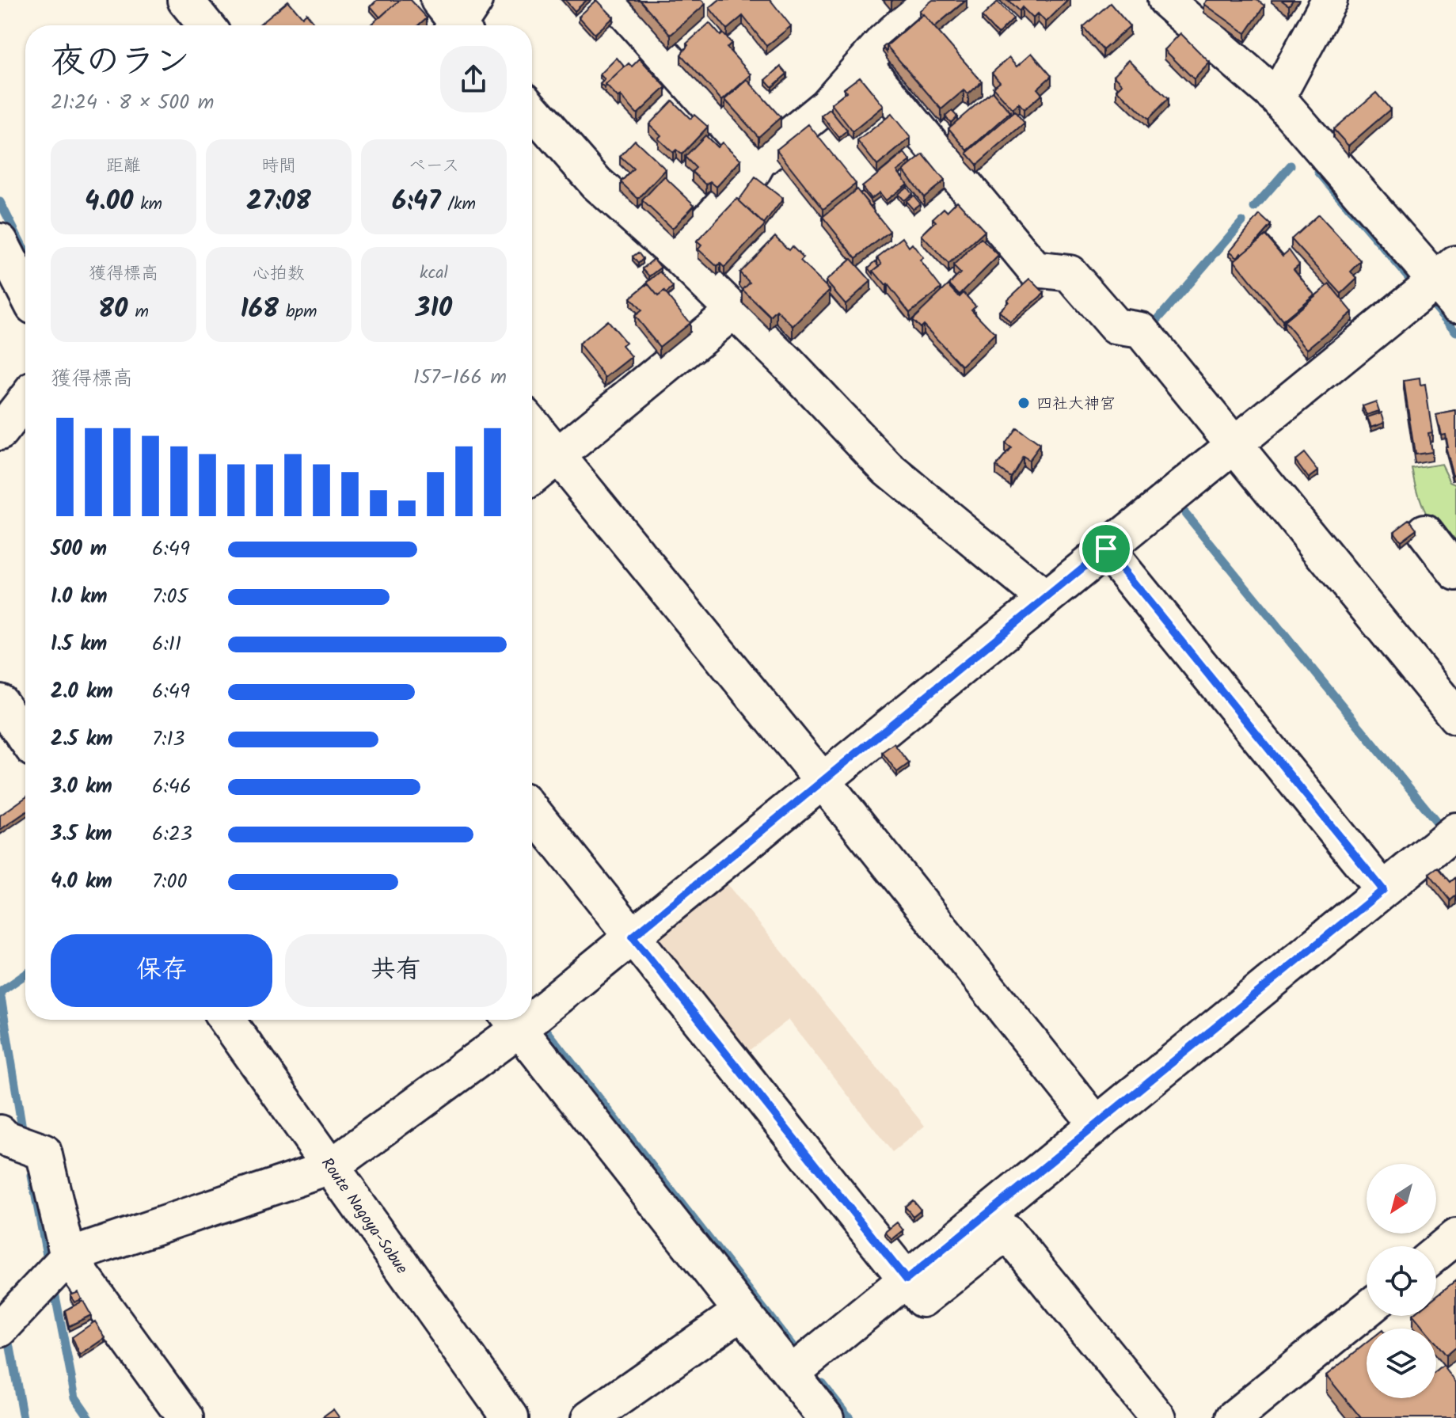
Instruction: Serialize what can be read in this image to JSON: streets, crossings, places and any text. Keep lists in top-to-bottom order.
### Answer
{
  "streets": {
    "street": ["Route Nagoya-Sobue"]
  },
  "places": ["四社大神宮"],
  "north": "bottom left",
  "page": {
    "heading": ["夜のラン", "21:24 · 8 × 500 m"],
    "stats": [
      ["距離", "4.00 km"],
      ["時間", "27:08"],
      ["ペース", "6:47 /km"],
      ["獲得標高", "80 m"],
      ["心拍数", "168 bpm"],
      ["kcal", "310"]
    ],
    "chart": ["獲得標高", "157–166 m"],
    "list": [
      {
        "name": "500 m",
        "note": "6:49"
      },
      {
        "name": "1.0 km",
        "note": "7:05"
      },
      {
        "name": "1.5 km",
        "note": "6:11"
      },
      {
        "name": "2.0 km",
        "note": "6:49"
      },
      {
        "name": "2.5 km",
        "note": "7:13"
      },
      {
        "name": "3.0 km",
        "note": "6:46"
      },
      {
        "name": "3.5 km",
        "note": "6:23"
      },
      {
        "name": "4.0 km",
        "note": "7:00"
      }
    ],
    "buttons": ["保存", "共有"]
  }
}
